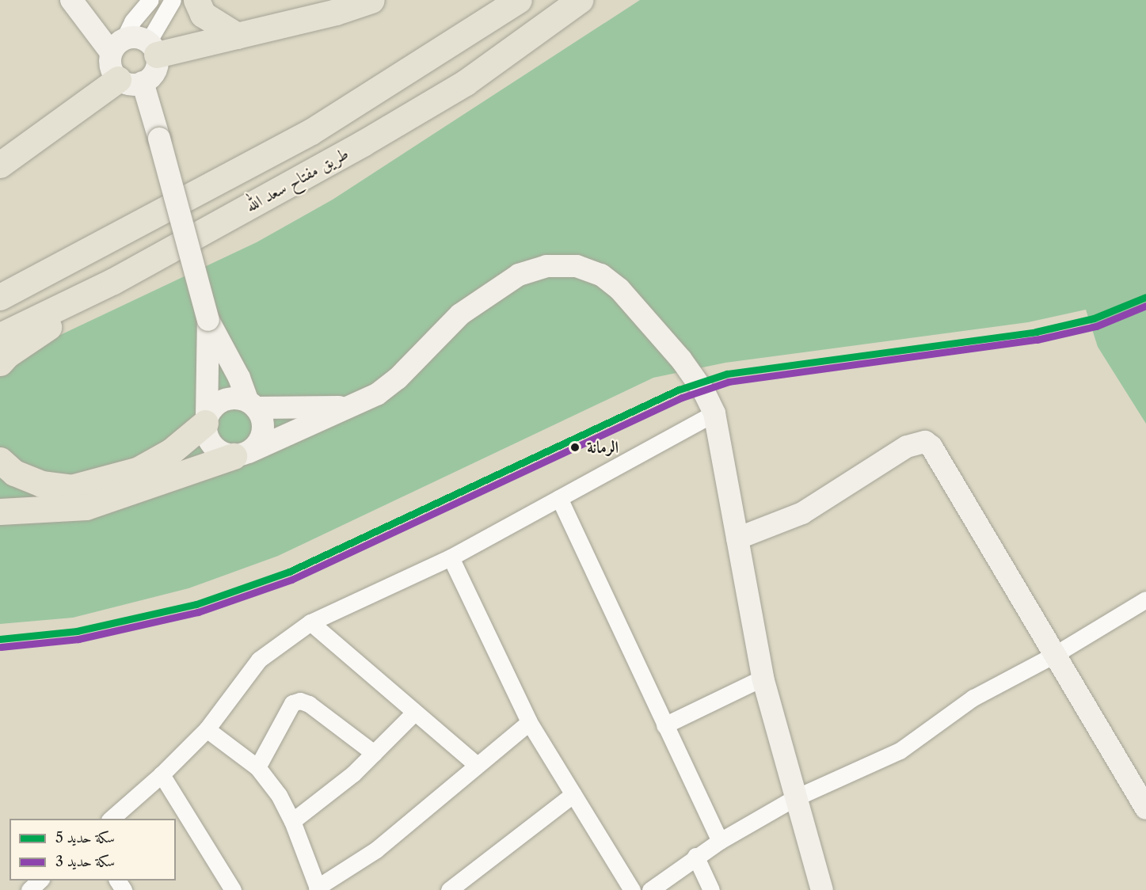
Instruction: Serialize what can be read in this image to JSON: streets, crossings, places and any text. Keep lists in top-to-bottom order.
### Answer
{
  "streets": {
    "highway": ["طريق مفتاح سعد الله"]
  },
  "places": ["الرمانة"],
  "lines": ["rail line 5", "rail line 3"],
  "legend": ["سكة حديد 5", "سكة حديد 3"]
}
